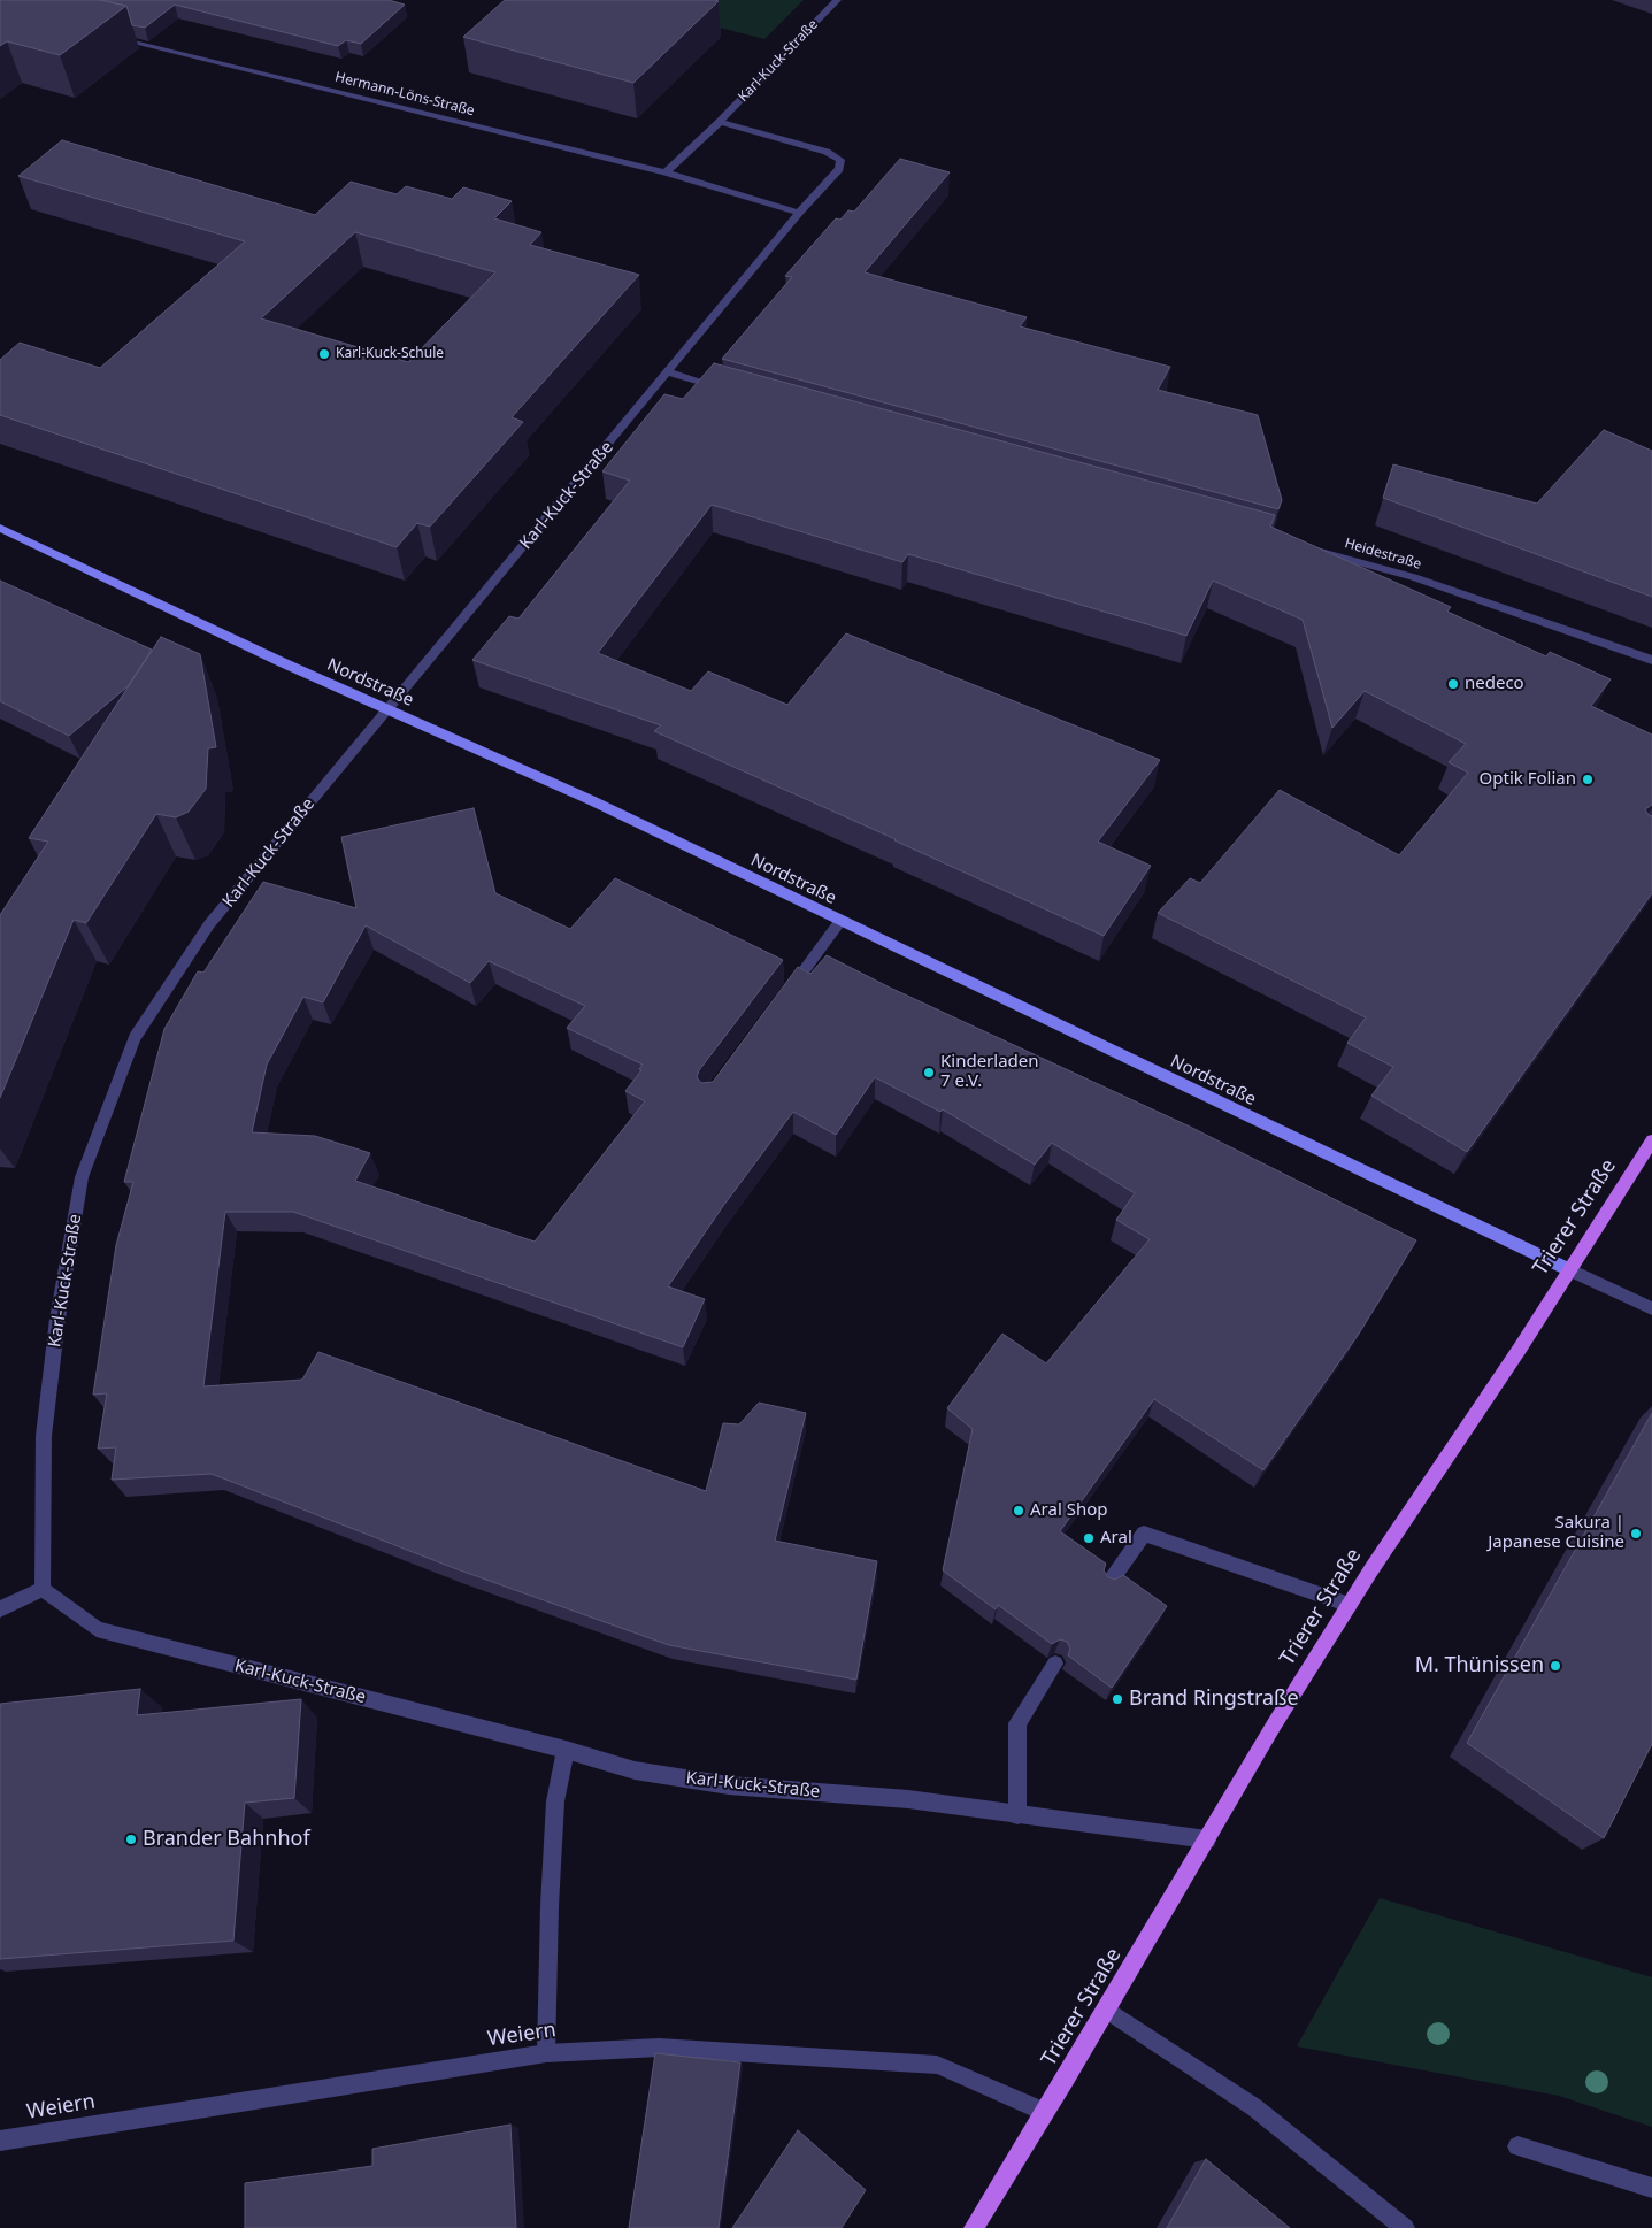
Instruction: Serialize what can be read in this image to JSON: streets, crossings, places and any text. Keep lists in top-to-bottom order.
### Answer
{
  "streets": {
    "main road": ["Trierer Straße"],
    "street": [
      "Karl-Kuck-Straße",
      "Hermann-Löns-Straße",
      "Heidestraße",
      "Nordstraße",
      "Weiern"
    ]
  },
  "crossings": [
    ["Karl-Kuck-Straße", "Hermann-Löns-Straße"],
    ["Karl-Kuck-Straße", "Nordstraße"],
    ["Karl-Kuck-Straße", "Trierer Straße"],
    ["Nordstraße", "Trierer Straße"],
    ["Trierer Straße", "Weiern"]
  ],
  "places": [
    "Karl-Kuck-Schule",
    "nedeco",
    "Optik Folian",
    "Kinderladen 7 e.V.",
    "Aral Shop",
    "Sakura | Japanese Cuisine",
    "Aral",
    "M. Thünissen",
    "Brand Ringstraße",
    "Brander Bahnhof"
  ]
}
